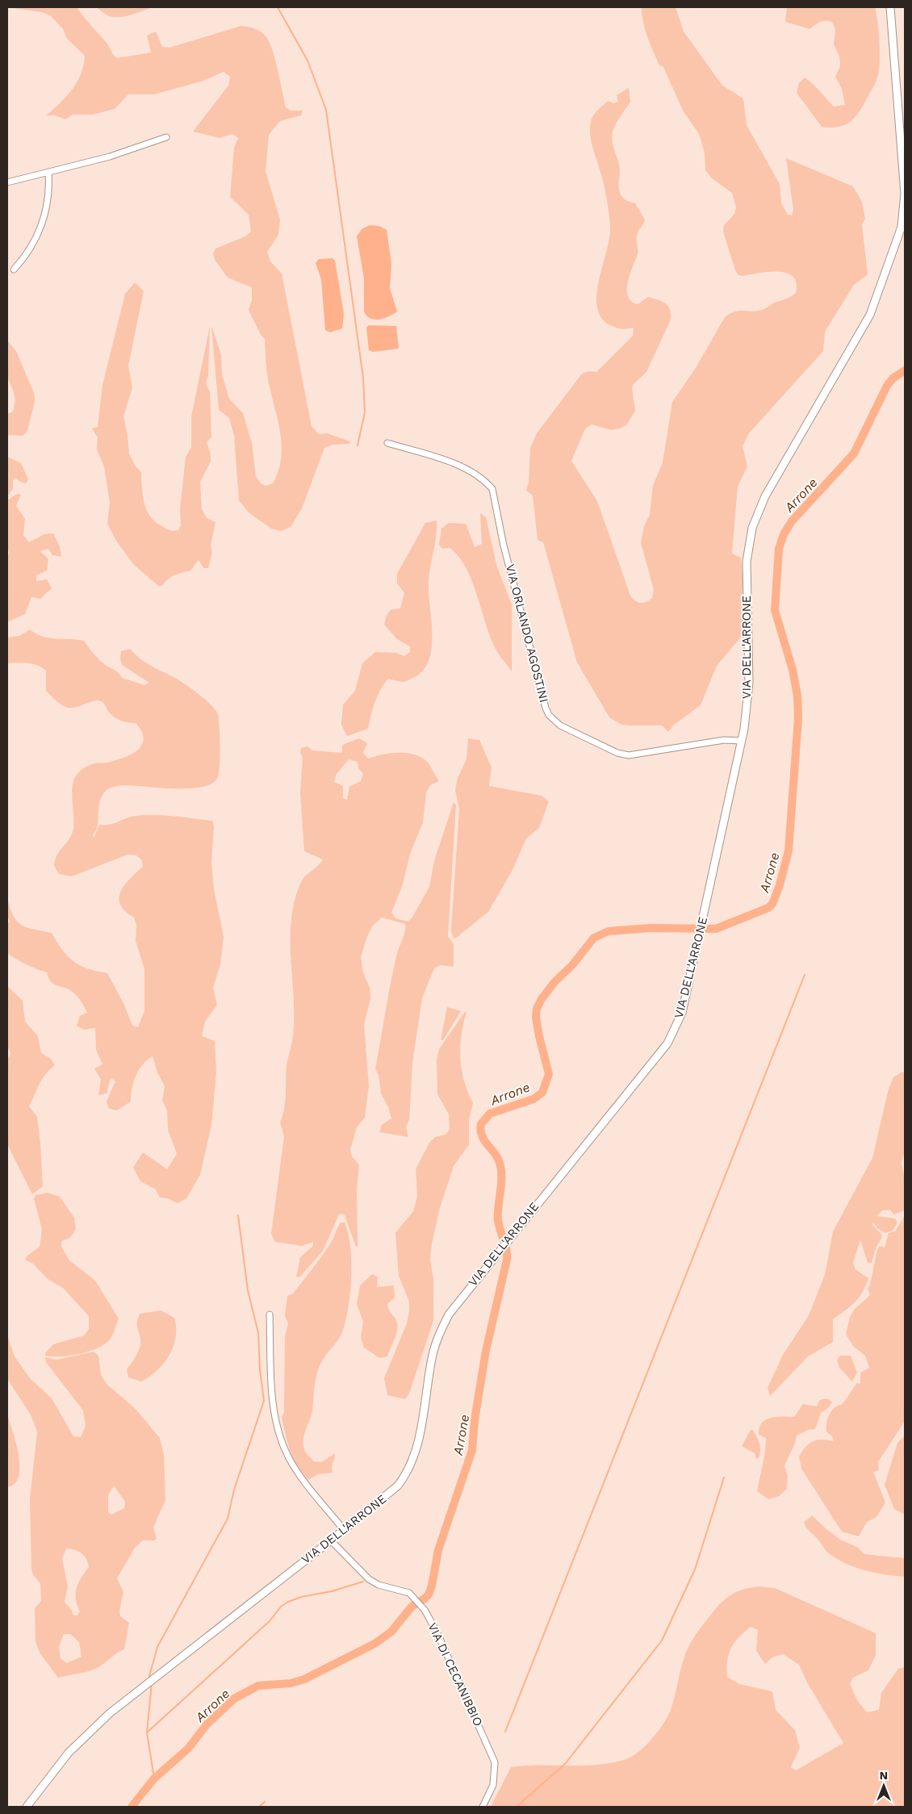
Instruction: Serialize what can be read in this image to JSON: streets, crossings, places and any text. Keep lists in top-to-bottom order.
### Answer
{
  "streets": {
    "street": ["VIA ORLANDO AGOSTINI", "VIA DELL'ARRONE", "VIA DI CECANIBBIO"]
  },
  "crossings": [
    ["VIA ORLANDO AGOSTINI", "VIA DELL'ARRONE"],
    ["VIA DELL'ARRONE", "VIA DI CECANIBBIO"]
  ],
  "water": ["Arrone"],
  "north": "top"
}
